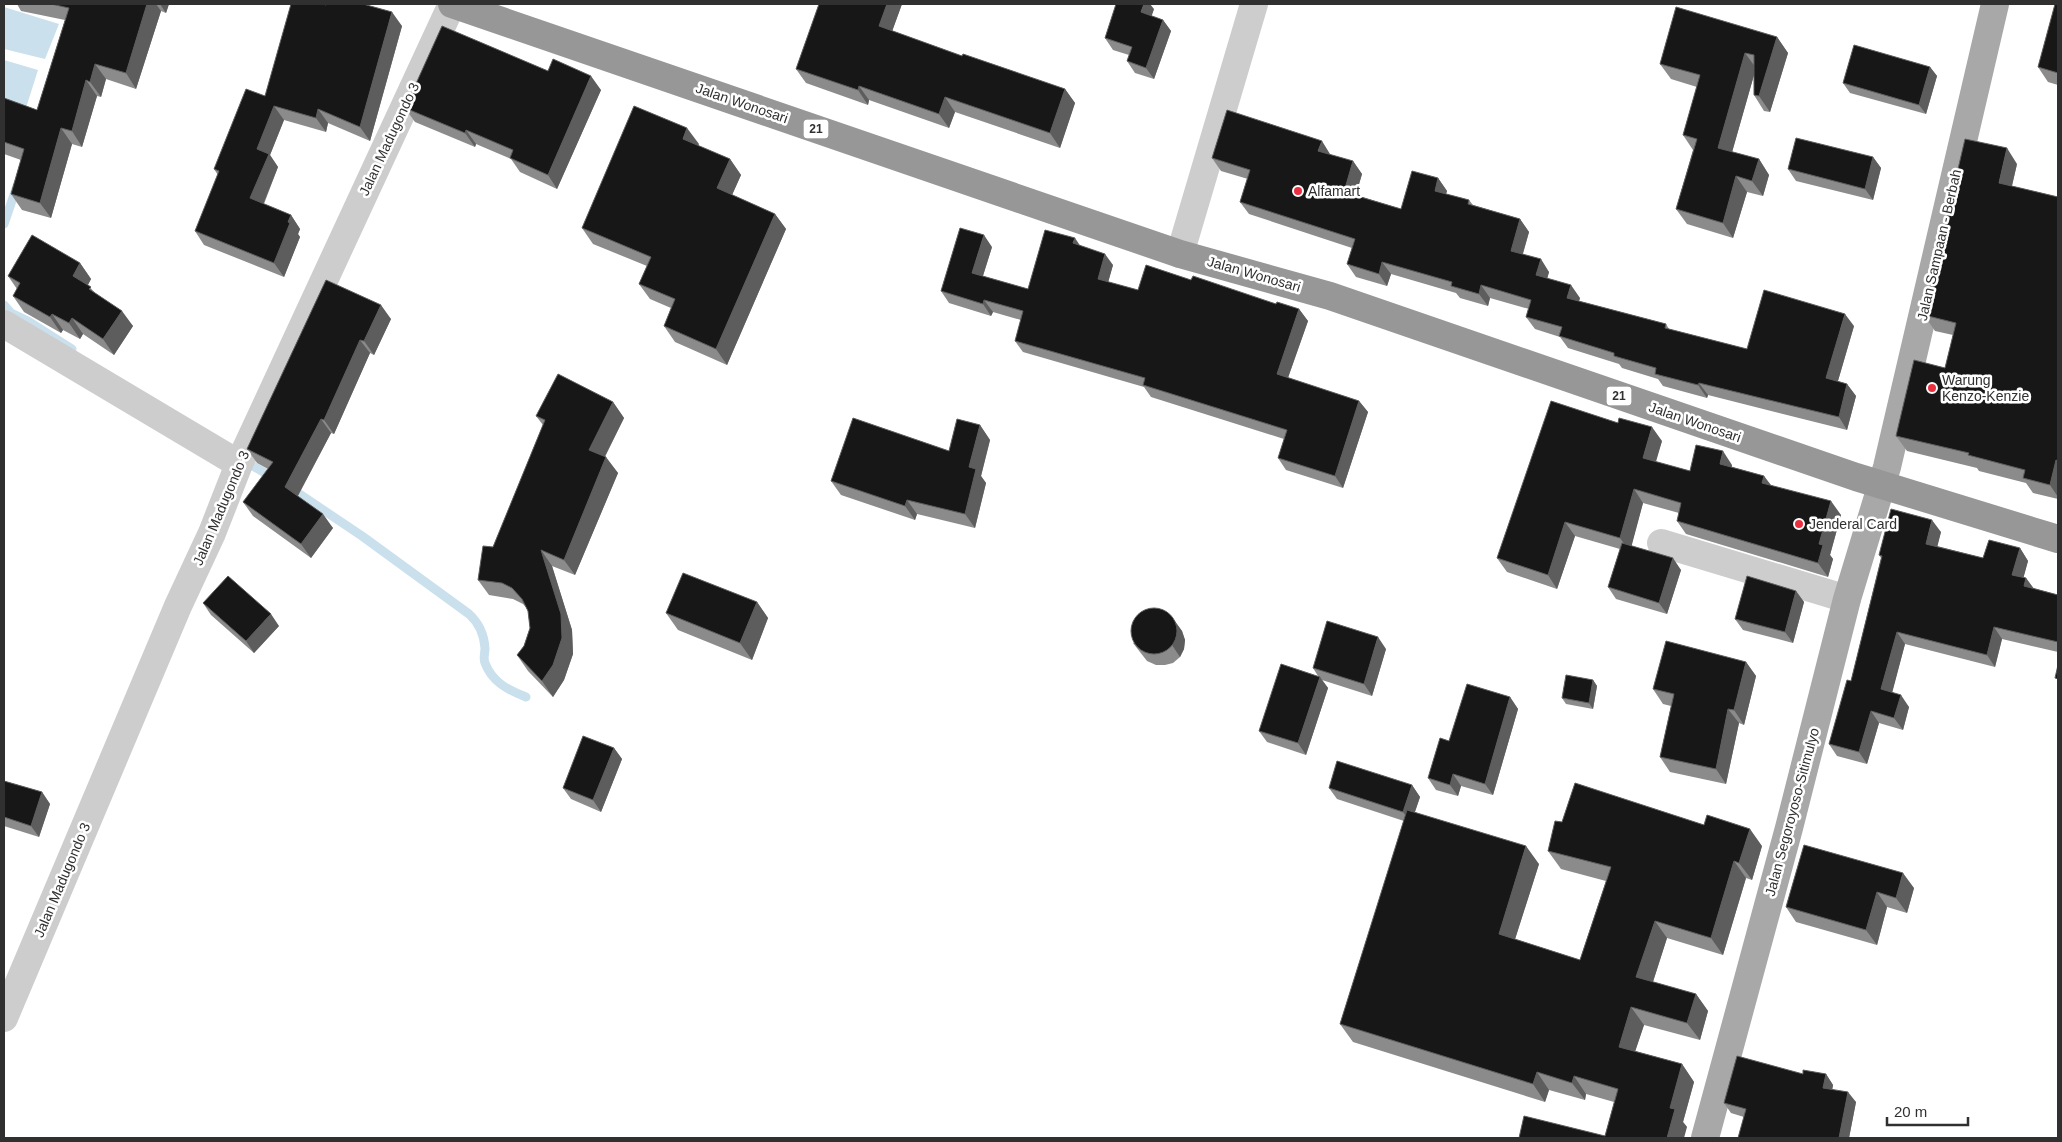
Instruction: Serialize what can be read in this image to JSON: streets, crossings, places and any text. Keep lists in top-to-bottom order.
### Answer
{
  "streets": {
    "highway": ["Jalan Wonosari", "21"],
    "main road": ["Jalan Sampaan - Berbah", "Jalan Segoroyoso-Sitimulyo"],
    "street": ["Jalan Madugondo 3"]
  },
  "crossings": [
    ["Jalan Wonosari", "Jalan Madugondo 3"],
    ["Jalan Wonosari", "Jalan Sampaan - Berbah"],
    ["Jalan Wonosari", "Jalan Segoroyoso-Sitimulyo"],
    ["Jalan Sampaan - Berbah", "Jalan Segoroyoso-Sitimulyo"]
  ],
  "places": ["Alfamart", "Warung Kenzo-Kenzie", "Jenderal Card"],
  "scale_bar": "20 m"
}
